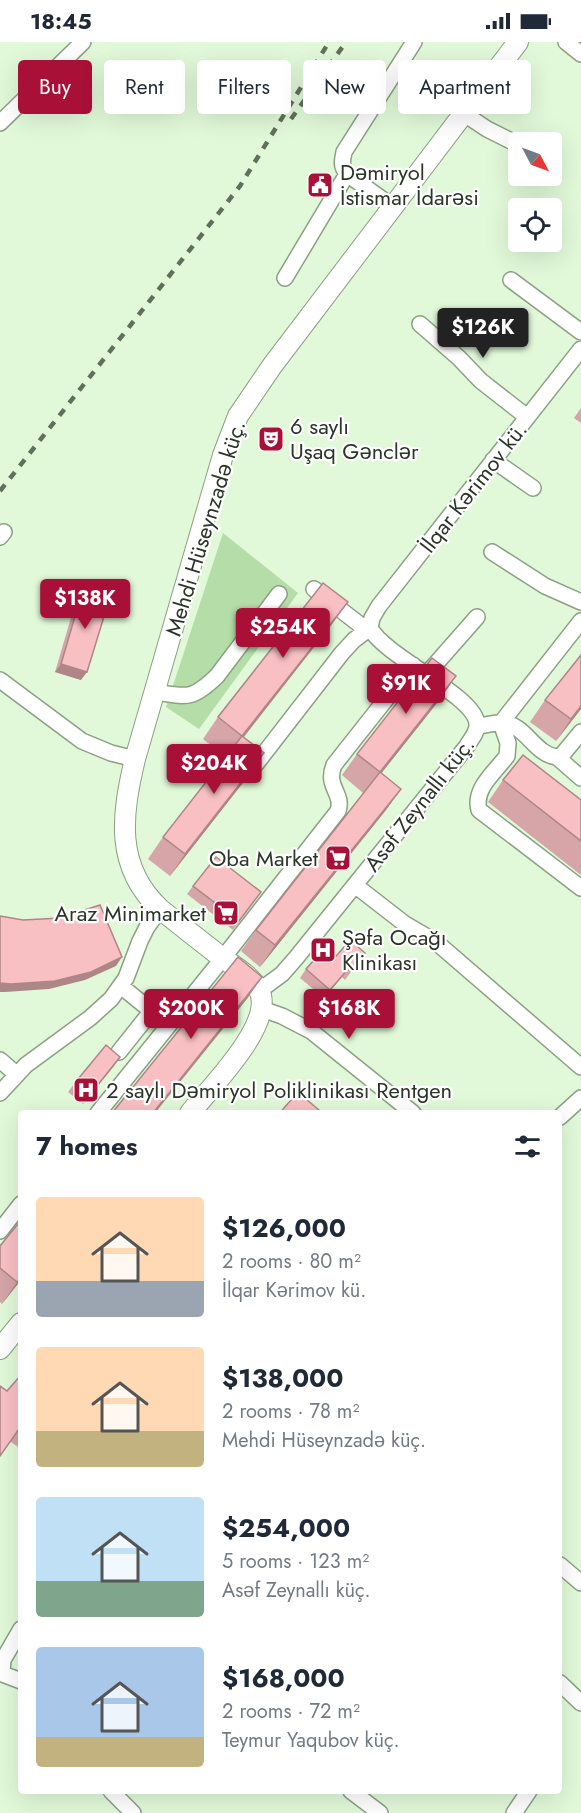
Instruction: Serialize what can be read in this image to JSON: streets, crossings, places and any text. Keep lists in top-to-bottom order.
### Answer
{
  "streets": {
    "main road": ["Mehdi Hüseynzadə küç.", "Asəf Zeynallı küç."],
    "street": ["İlqar Kərimov kü."]
  },
  "crossings": [
    ["İlqar Kərimov kü.", "Asəf Zeynallı küç."]
  ],
  "places": {
    "public building": ["Dəmiryol İstismar İdarəsi"],
    "theatre": ["6 saylı Uşaq Gənclər"],
    "supermarket": ["Oba Market", "Araz Minimarket"],
    "hospital": ["Şəfa Ocağı Klinikası", "2 saylı Dəmiryol Poliklinikası Rentgen"]
  },
  "north": "bottom right",
  "page": {
    "status": "18:45",
    "chip": [
      "Buy",
      "Rent",
      "Filters",
      "New",
      "Apartment"
    ],
    "price": [
      "$126K",
      "$138K",
      "$254K",
      "$91K",
      "$204K",
      "$200K",
      "$168K"
    ],
    "heading": "7 homes",
    "list": [
      {
        "name": "$126,000",
        "note": "2 rooms · 80 m² · İlqar Kərimov kü."
      },
      {
        "name": "$138,000",
        "note": "2 rooms · 78 m² · Mehdi Hüseynzadə küç."
      },
      {
        "name": "$254,000",
        "note": "5 rooms · 123 m² · Asəf Zeynallı küç."
      },
      {
        "name": "$168,000",
        "note": "2 rooms · 72 m² · Teymur Yaqubov küç."
      }
    ]
  }
}
